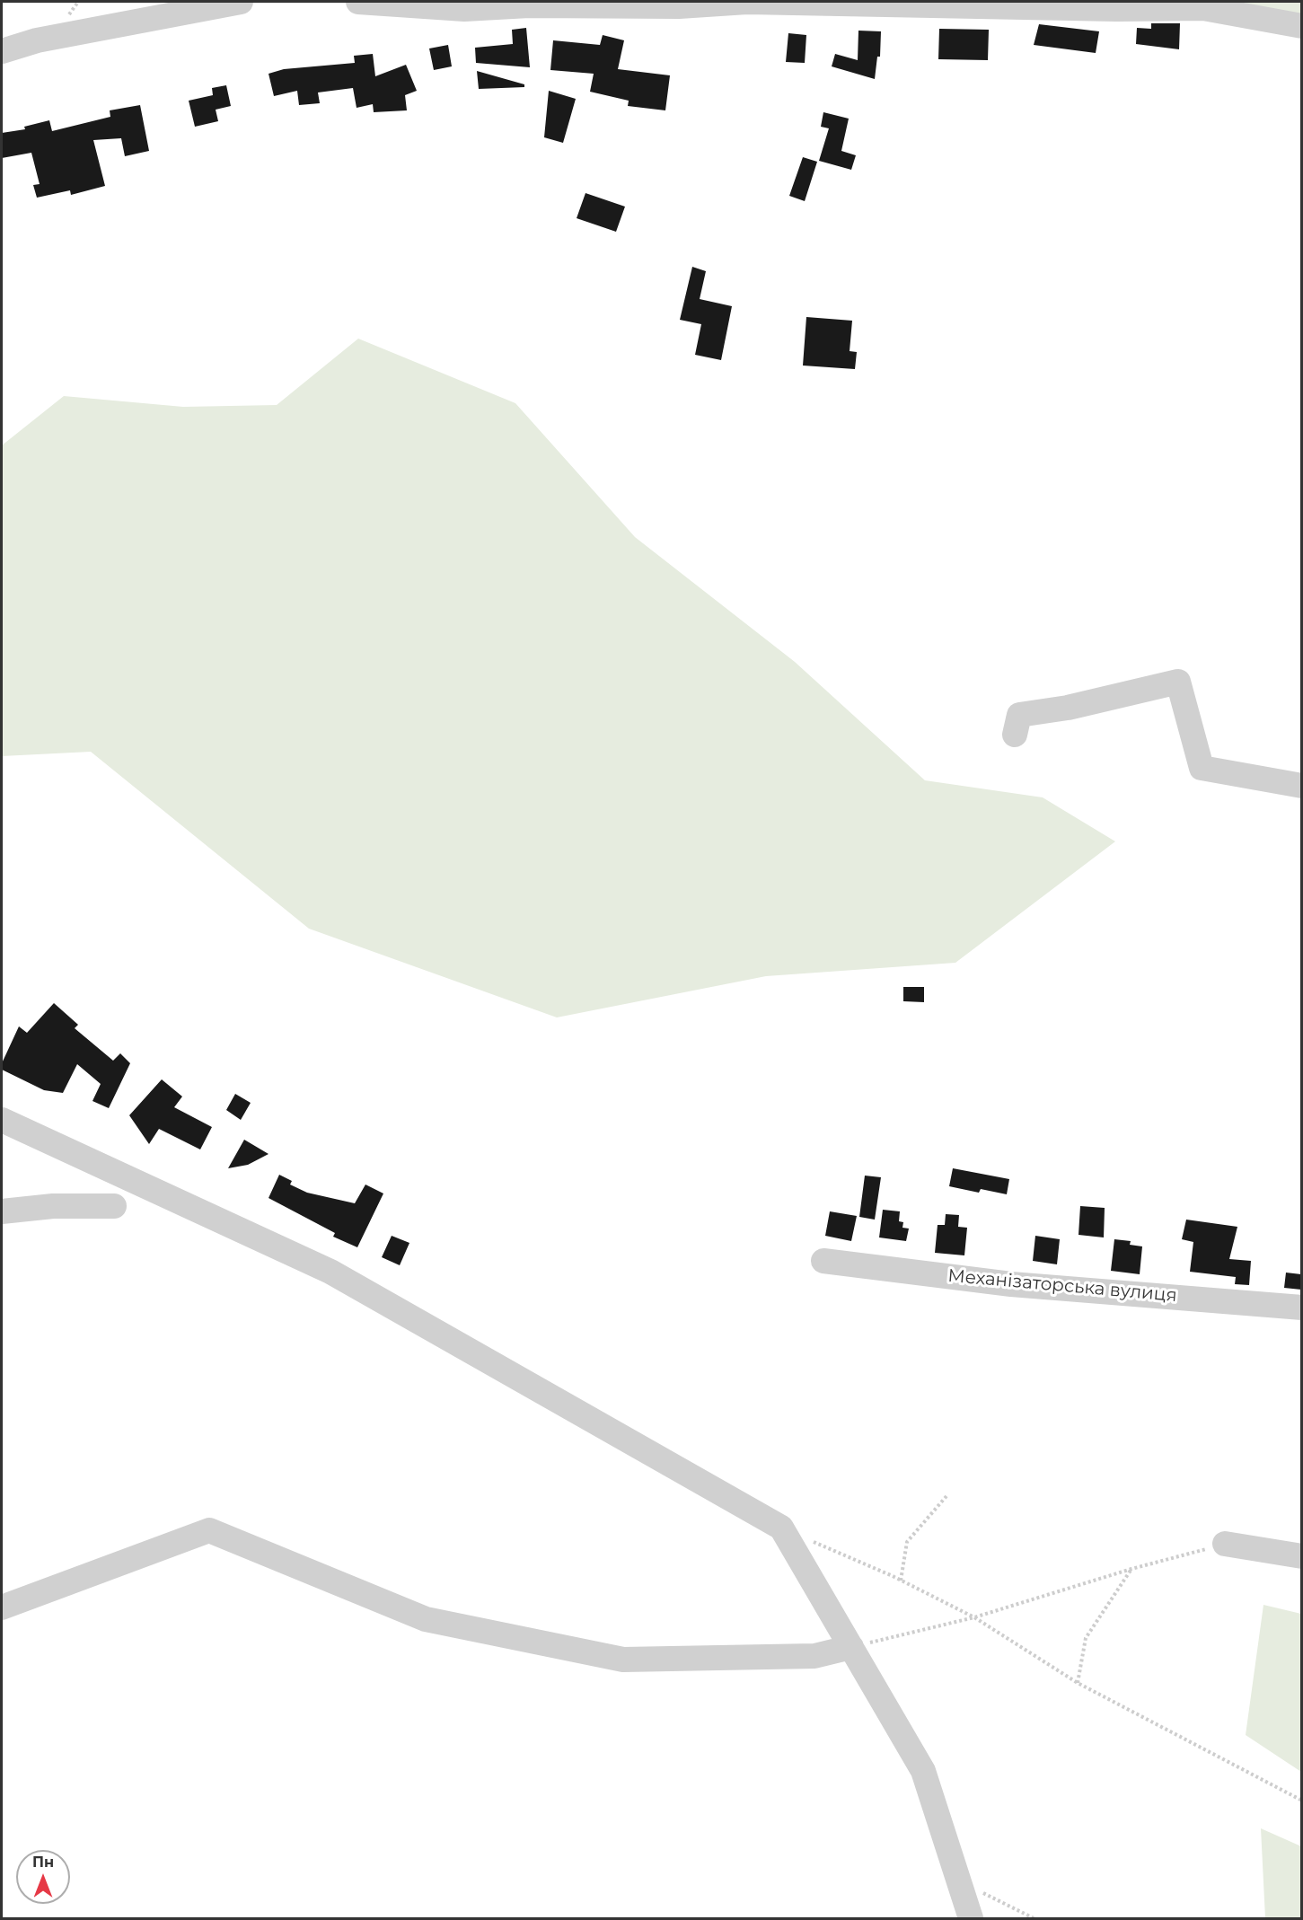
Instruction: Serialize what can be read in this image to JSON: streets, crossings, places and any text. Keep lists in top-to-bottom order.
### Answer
{
  "streets": {
    "street": ["Механізаторська вулиця"]
  },
  "north": "top"
}
